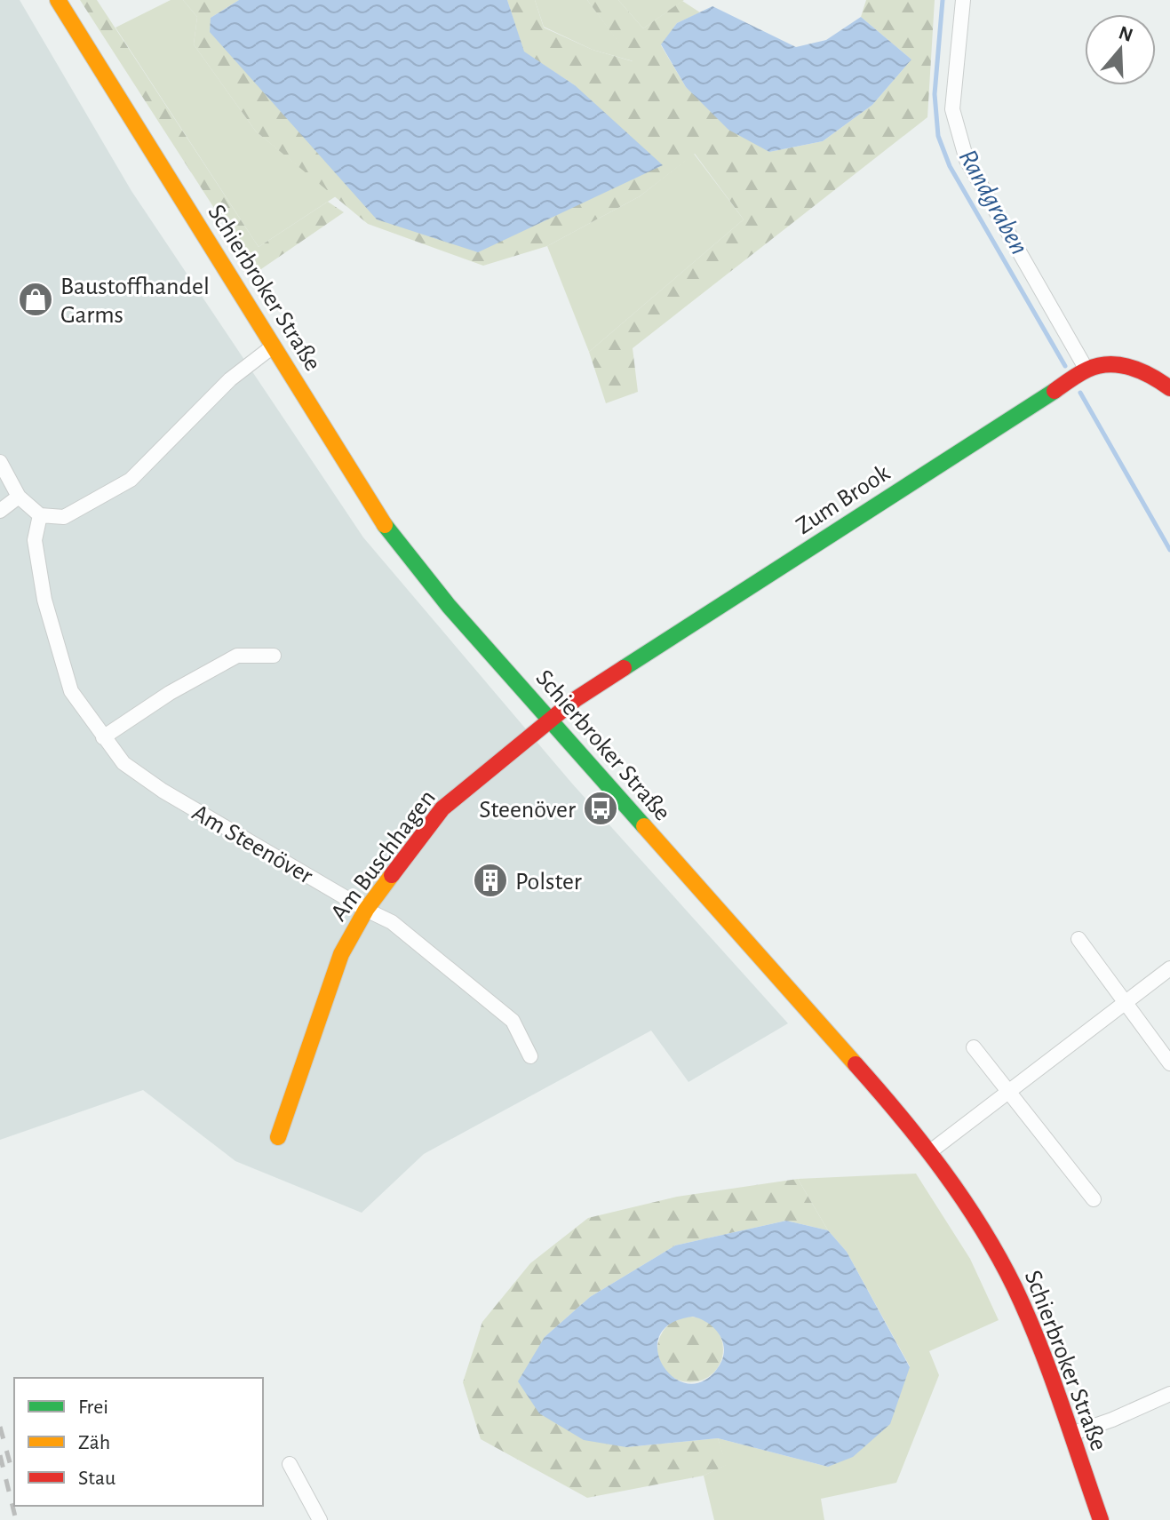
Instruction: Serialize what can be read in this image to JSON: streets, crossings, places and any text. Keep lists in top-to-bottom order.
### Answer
{
  "streets": {
    "main road": ["Schierbroker Straße", "Zum Brook", "Am Buschhagen"],
    "street": ["Am Steenöver"]
  },
  "crossings": [
    ["Schierbroker Straße", "Zum Brook"],
    ["Schierbroker Straße", "Am Buschhagen"],
    ["Zum Brook", "Am Buschhagen"],
    ["Am Steenöver", "Am Buschhagen"]
  ],
  "water": ["Randgraben"],
  "places": {
    "shop": ["Baustoffhandel Garms"],
    "bus stop": ["Steenöver"],
    "building": ["Polster"]
  },
  "legend": ["Frei", "Zäh", "Stau"],
  "north": "top"
}
